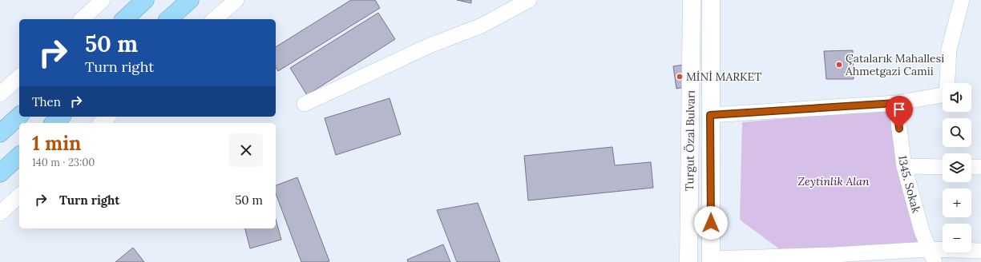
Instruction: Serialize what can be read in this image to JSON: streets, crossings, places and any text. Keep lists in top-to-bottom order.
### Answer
{
  "streets": {
    "main road": ["Turgut Özal Bulvarı"],
    "street": ["1345. Sokak"]
  },
  "parks": ["Zeytinlik Alan"],
  "places": ["Çatalarık Mahallesi Ahmetgazi Camii", "MİNİ MARKET"],
  "page": {
    "turn": ["50 m", "Turn right"],
    "map_buttons": ["+", "−"],
    "then": "Then",
    "heading": ["1 min", "140 m · 23:00"],
    "list": [
      {
        "name": "Turn right",
        "value": "50 m"
      }
    ]
  }
}
